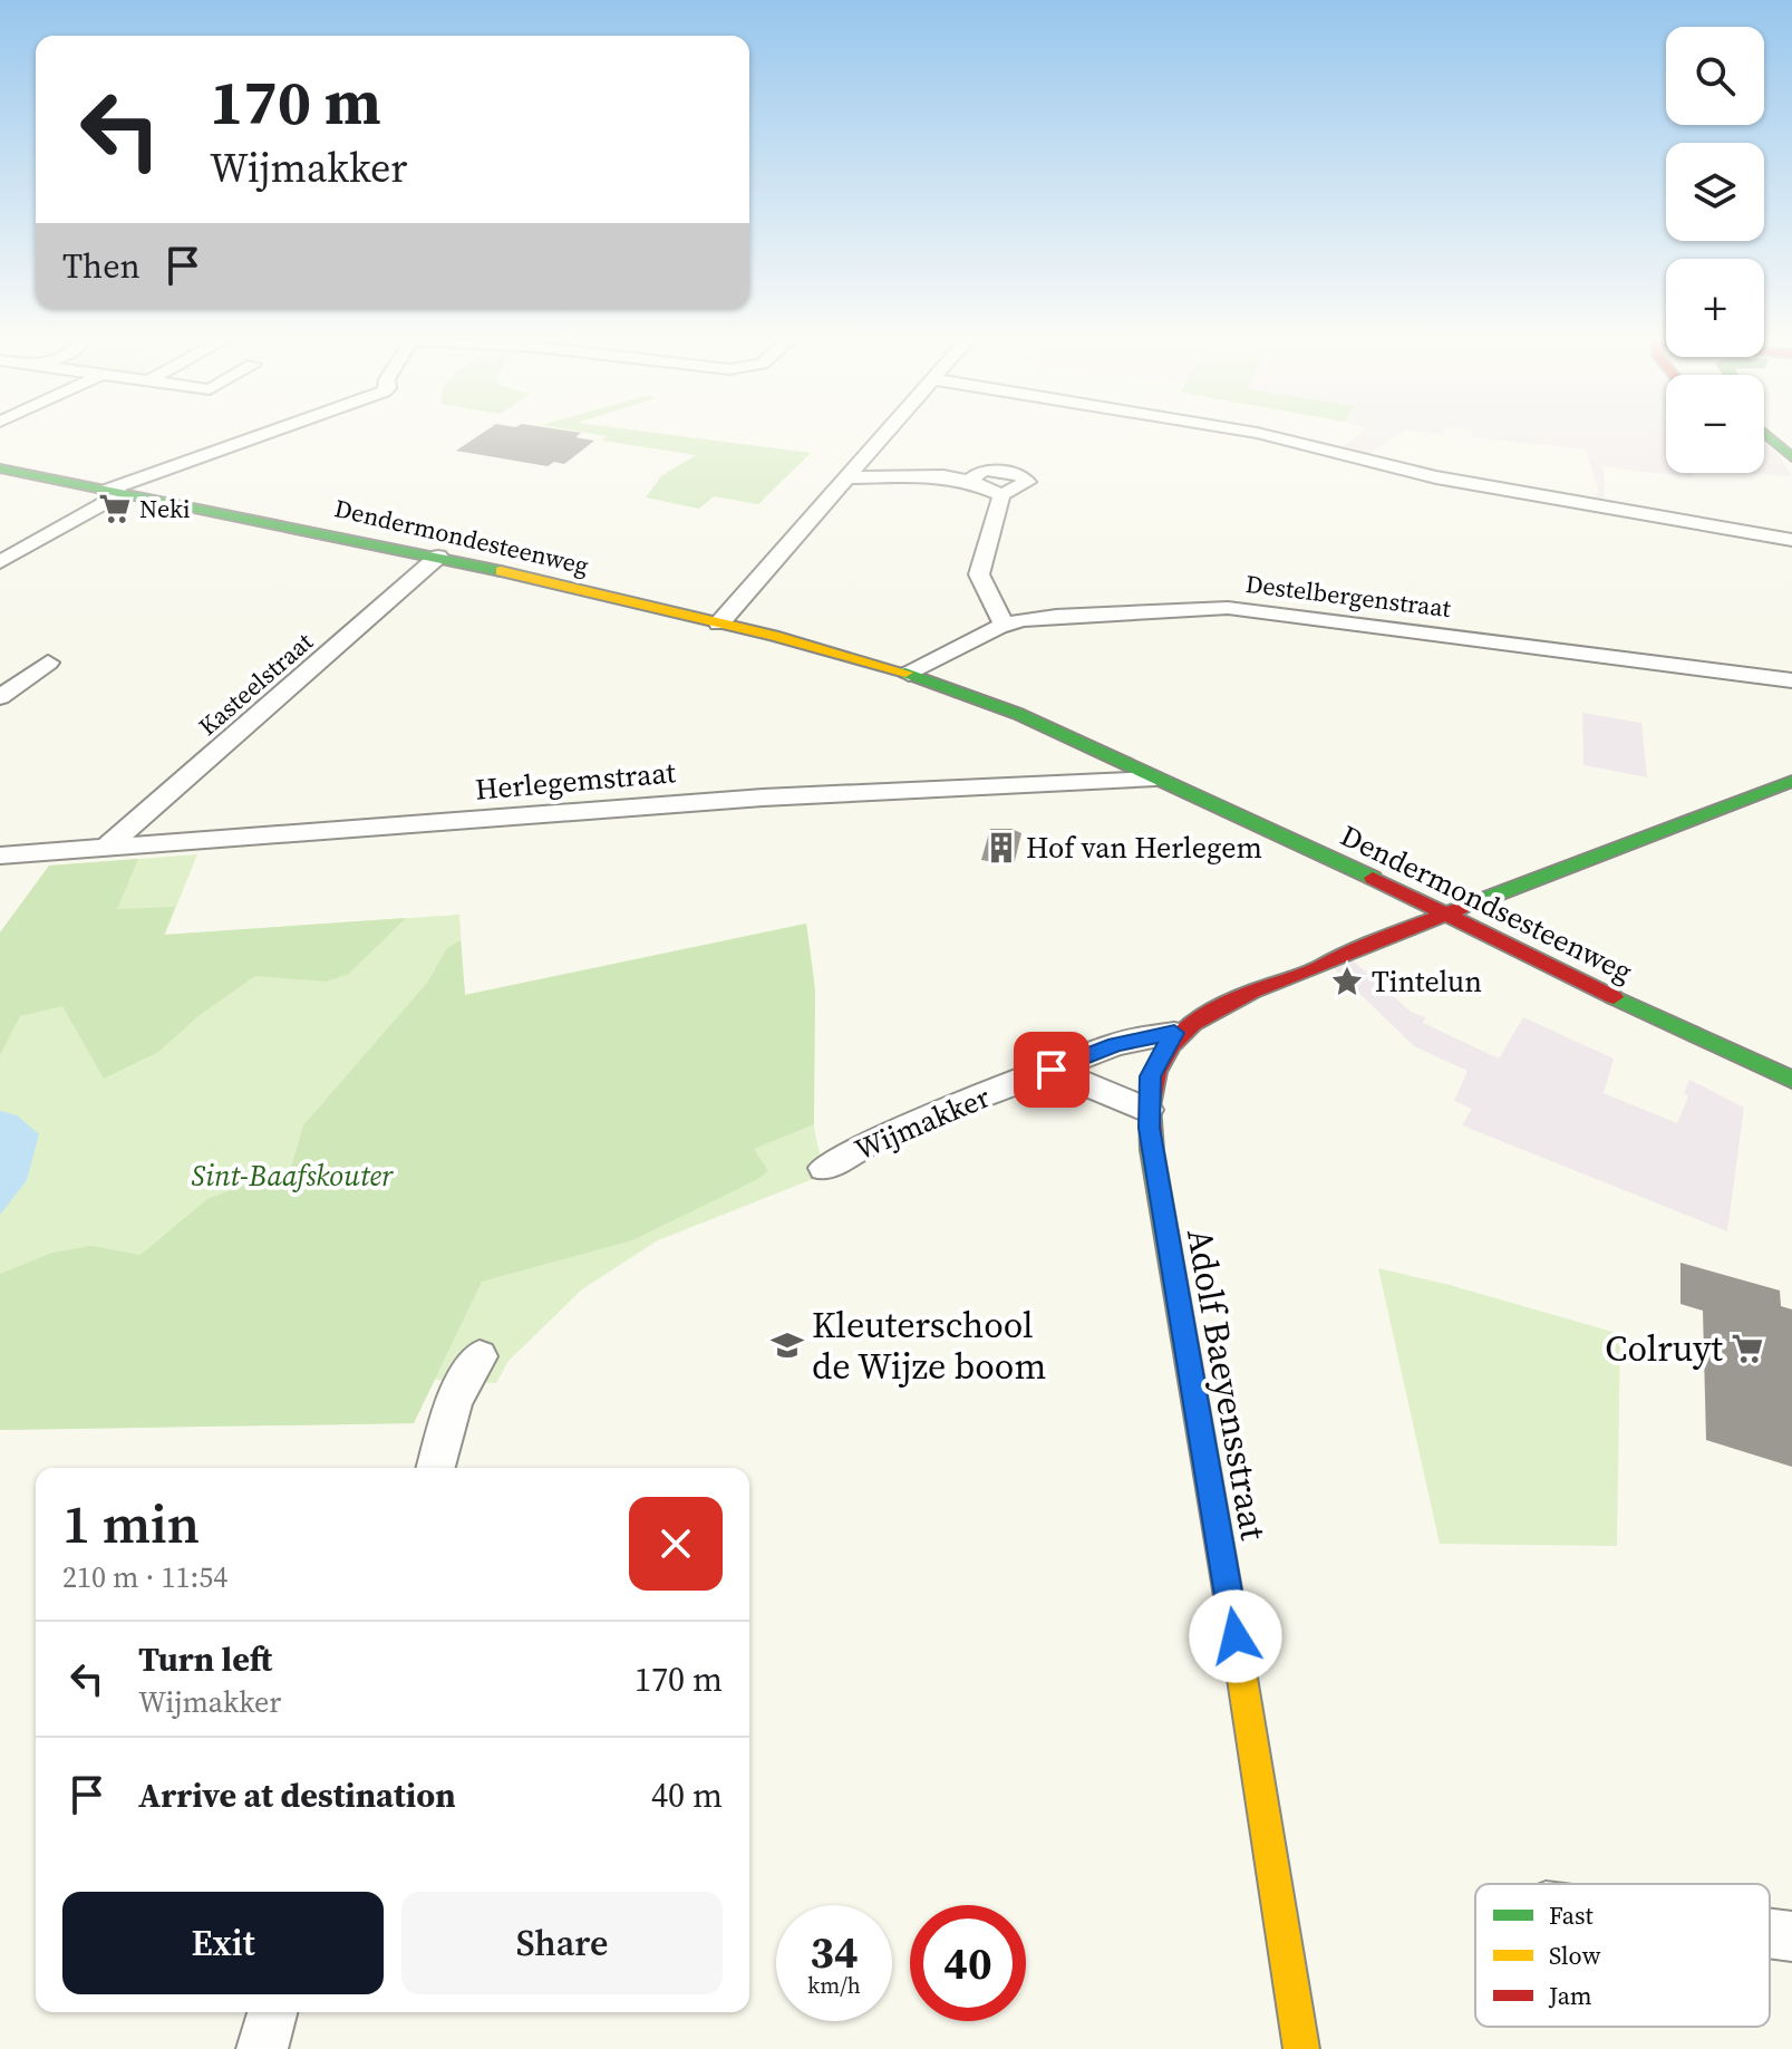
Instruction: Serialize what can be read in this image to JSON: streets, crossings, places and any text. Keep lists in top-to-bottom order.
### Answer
{
  "streets": {
    "street": [
      "Dendermondesteenweg",
      "Destelbergenstraat",
      "Kasteelstraat",
      "Herlegemstraat",
      "Dendermondsesteenweg",
      "Wijmakker",
      "Adolf Baeyensstraat"
    ]
  },
  "crossings": [
    ["Dendermondesteenweg", "Destelbergenstraat"],
    ["Dendermondesteenweg", "Kasteelstraat"],
    ["Dendermondesteenweg", "Dendermondsesteenweg"],
    ["Destelbergenstraat", "Dendermondsesteenweg"],
    ["Kasteelstraat", "Herlegemstraat"],
    ["Herlegemstraat", "Dendermondsesteenweg"],
    ["Dendermondsesteenweg", "Adolf Baeyensstraat"],
    ["Wijmakker", "Adolf Baeyensstraat"]
  ],
  "parks": ["Sint-Baafskouter"],
  "places": {
    "supermarket": ["Neki", "Colruyt"],
    "building": ["Hof van Herlegem"],
    "place": ["Tintelun"],
    "school or university": ["Kleuterschool de Wijze boom"]
  },
  "legend": ["Fast", "Slow", "Jam"],
  "page": {
    "map_buttons": ["+", "−"],
    "turn": ["170 m", "Wijmakker"],
    "then": "Then",
    "heading": ["1 min", "210 m · 11:54"],
    "list": [
      {
        "name": "Turn left",
        "note": "Wijmakker",
        "value": "170 m"
      },
      {
        "name": "Arrive at destination",
        "value": "40 m"
      }
    ],
    "buttons": ["Exit", "Share"],
    "speed": "34 km/h",
    "limit": "40"
  }
}
